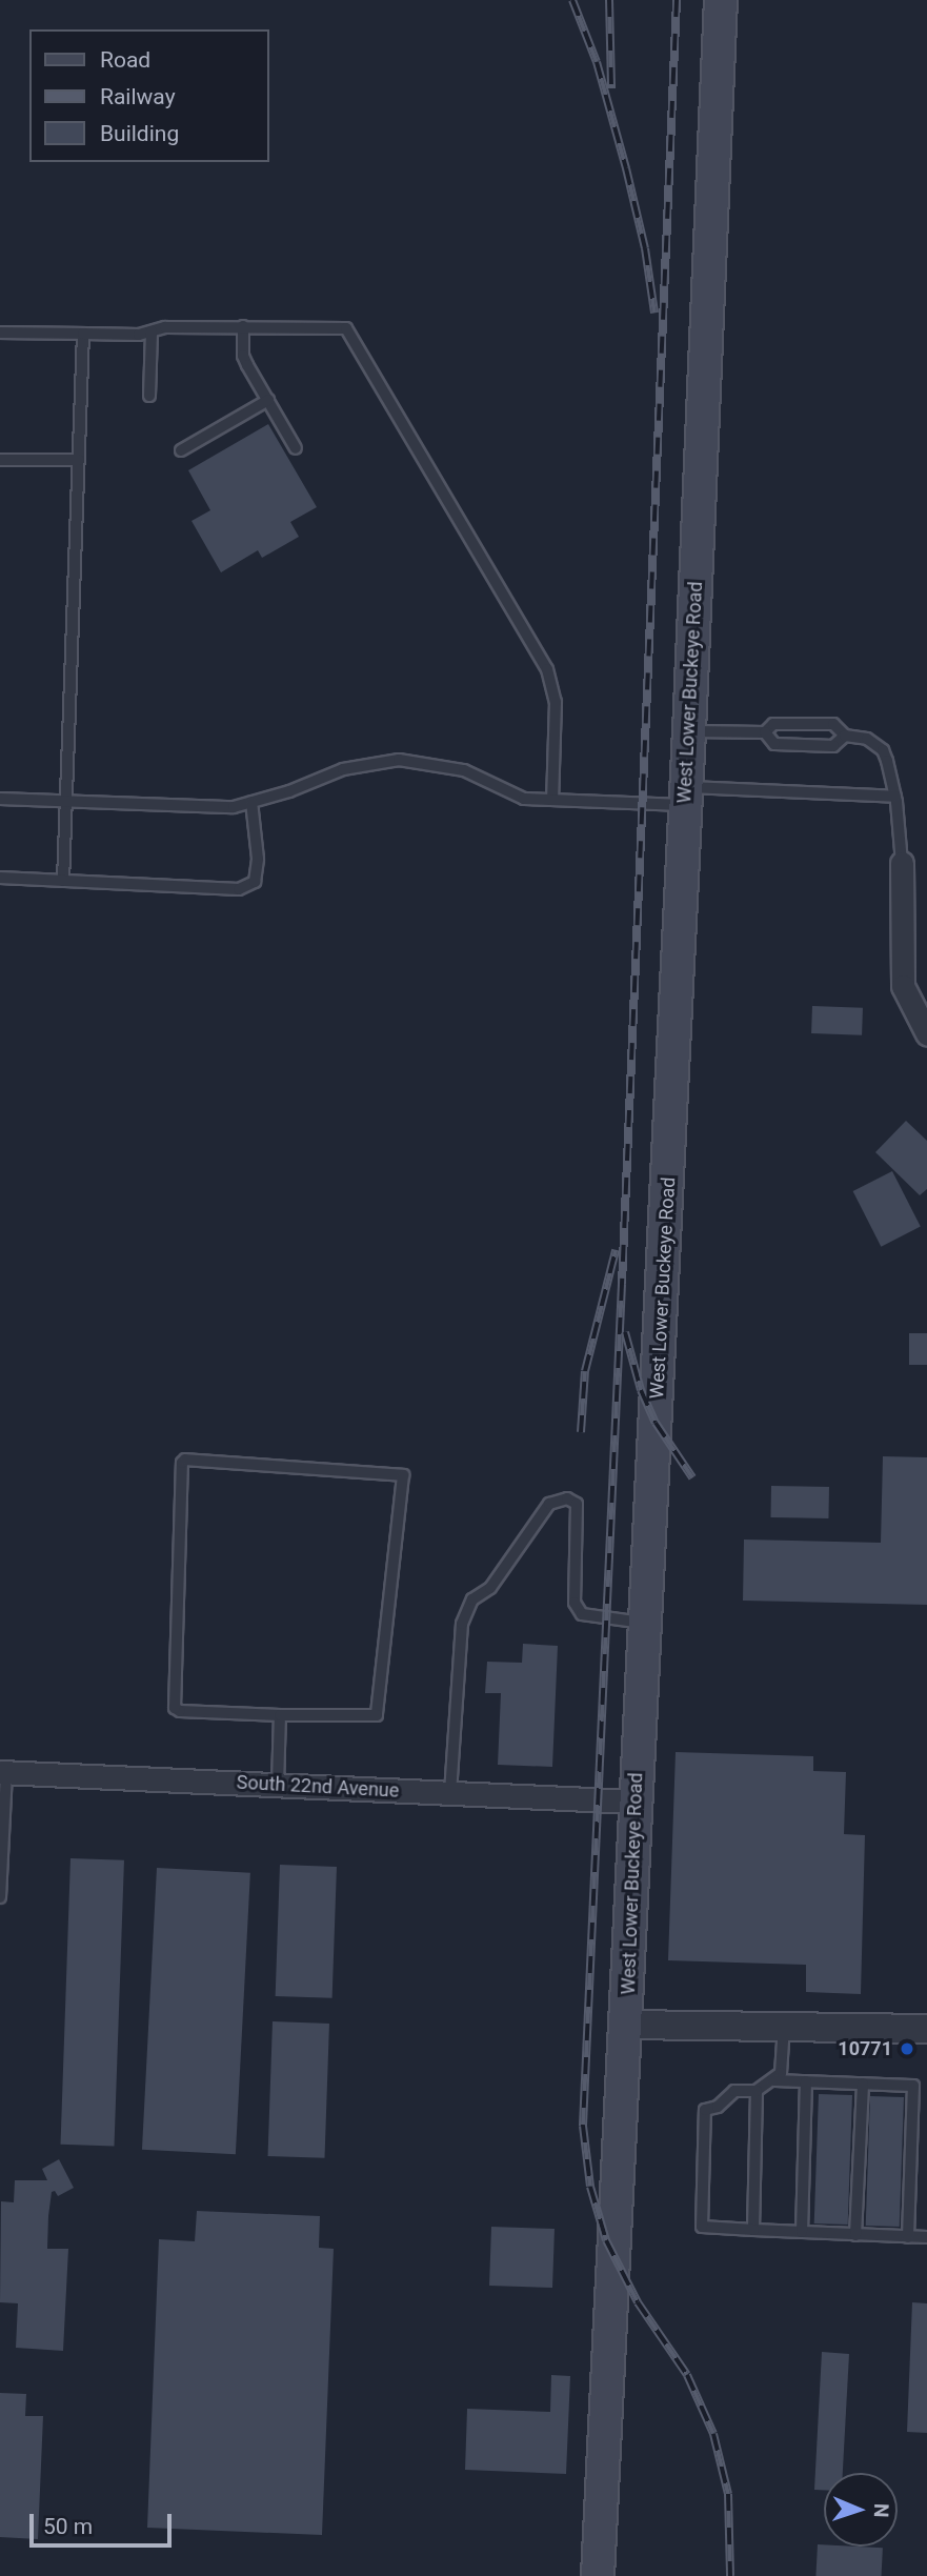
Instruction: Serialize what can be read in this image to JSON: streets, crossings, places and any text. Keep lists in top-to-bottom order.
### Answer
{
  "streets": {
    "main road": ["West Lower Buckeye Road"],
    "street": ["South 22nd Avenue"]
  },
  "crossings": [
    ["West Lower Buckeye Road", "South 22nd Avenue"]
  ],
  "places": ["10771"],
  "legend": ["Road", "Railway", "Building"],
  "scale_bar": "50 m",
  "north": "right"
}
